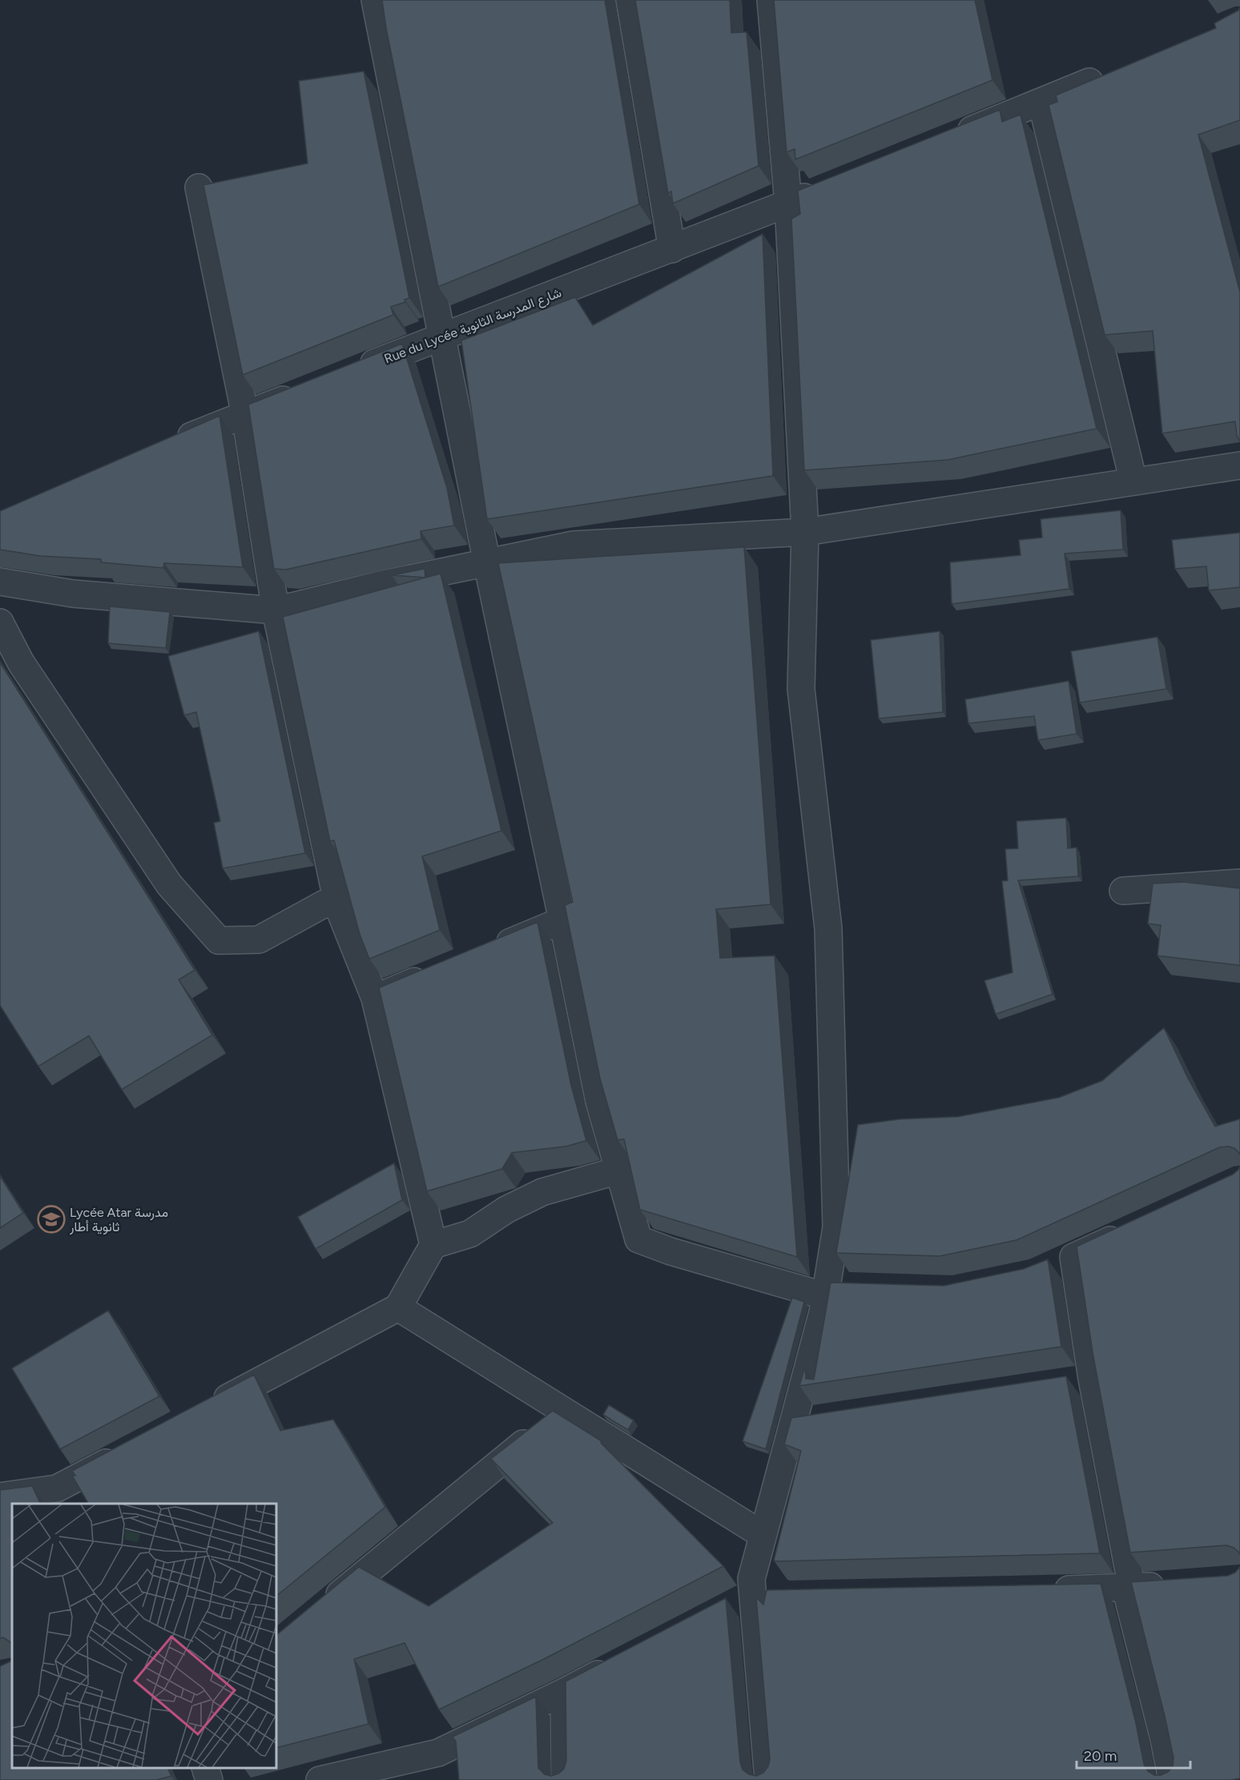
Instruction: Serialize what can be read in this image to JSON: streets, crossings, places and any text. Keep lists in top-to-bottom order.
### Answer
{
  "streets": {
    "street": ["Rue du Lycée شارع المدرسة الثانوية"]
  },
  "places": {
    "school or university": ["Lycée Atar مدرسة ثانوية أطار"]
  },
  "scale_bar": "20 m"
}
